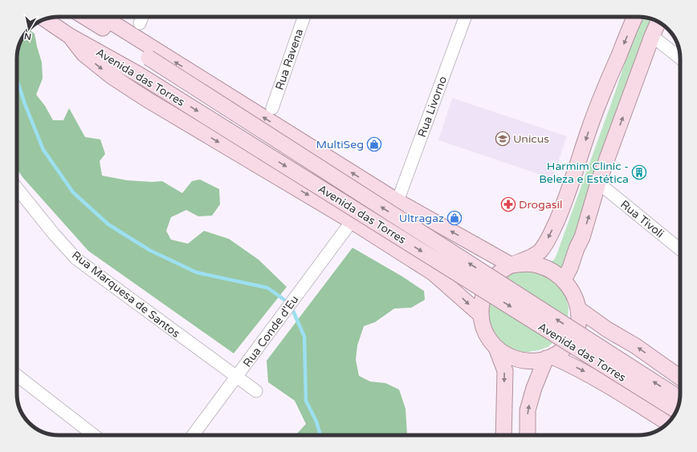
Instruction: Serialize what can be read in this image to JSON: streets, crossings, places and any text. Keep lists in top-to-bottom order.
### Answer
{
  "streets": {
    "main road": ["Avenida das Torres"],
    "street": [
      "Rua Ravena",
      "Rua Livorno",
      "Rua Tivoli",
      "Rua Marquesa de Santos",
      "Rua Conde d'Eu"
    ]
  },
  "crossings": [
    ["Rua Marquesa de Santos", "Rua Conde d'Eu"]
  ],
  "places": {
    "school or university": ["Unicus"],
    "shop": ["MultiSeg", "Ultragaz"],
    "building": ["Harmim Clinic - Beleza e Estética"],
    "pharmacy": ["Drogasil"]
  },
  "north": "bottom"
}
